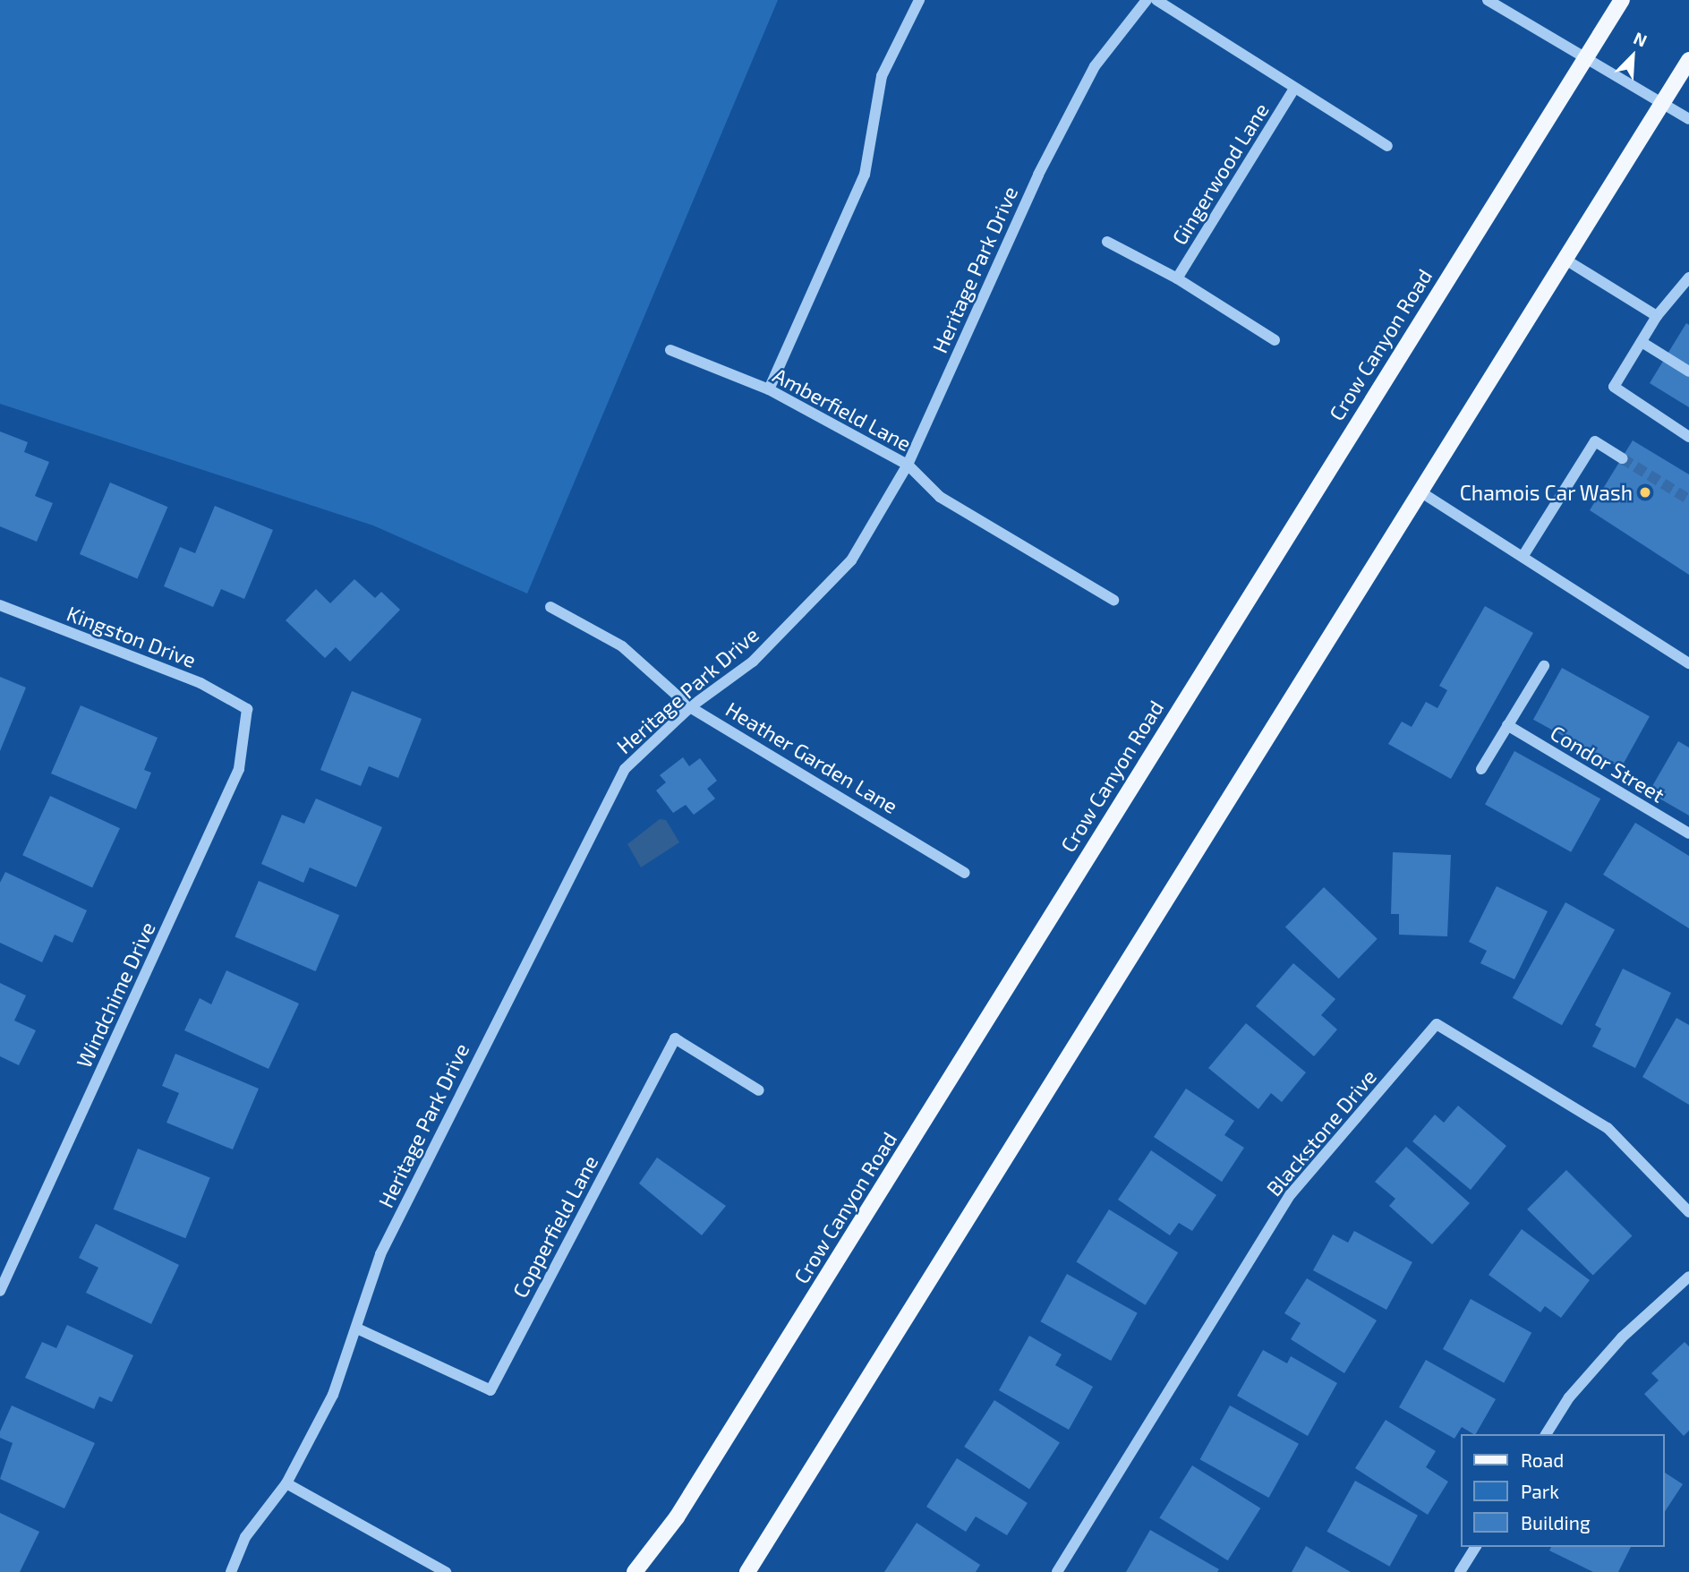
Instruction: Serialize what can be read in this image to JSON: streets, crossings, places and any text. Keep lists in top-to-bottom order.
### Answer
{
  "streets": {
    "main road": ["Crow Canyon Road"],
    "street": [
      "Gingerwood Lane",
      "Heritage Park Drive",
      "Amberfield Lane",
      "Kingston Drive",
      "Heather Garden Lane",
      "Condor Street",
      "Windchime Drive",
      "Blackstone Drive",
      "Copperfield Lane"
    ]
  },
  "crossings": [
    ["Heritage Park Drive", "Amberfield Lane"],
    ["Heritage Park Drive", "Heather Garden Lane"],
    ["Heritage Park Drive", "Copperfield Lane"],
    ["Kingston Drive", "Windchime Drive"]
  ],
  "places": ["Chamois Car Wash"],
  "legend": ["Road", "Park", "Building"],
  "north": "top right"
}
